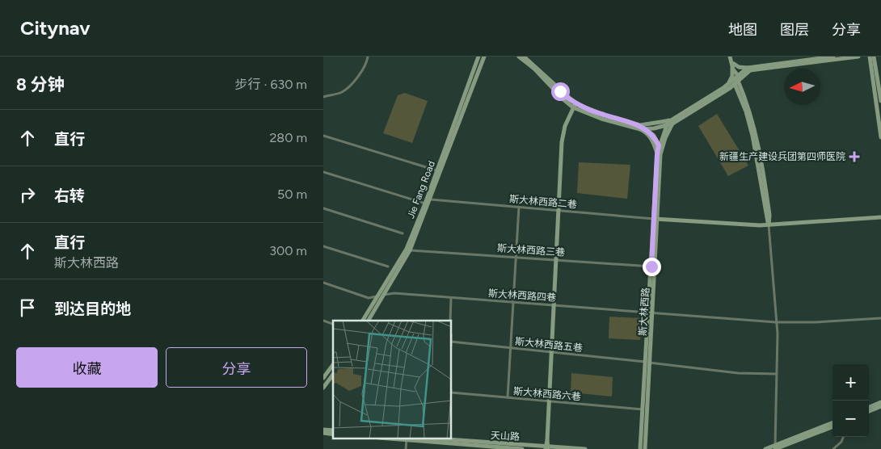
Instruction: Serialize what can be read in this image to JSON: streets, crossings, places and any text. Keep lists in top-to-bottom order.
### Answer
{
  "streets": {
    "main road": ["Jie Fang Road", "斯大林西路", "天山路"],
    "street": [
      "斯大林西路二巷",
      "斯大林西路三巷",
      "斯大林西路四巷",
      "斯大林西路五巷",
      "斯大林西路六巷"
    ]
  },
  "crossings": [
    ["Jie Fang Road", "斯大林西路二巷"],
    ["Jie Fang Road", "斯大林西路三巷"],
    ["Jie Fang Road", "斯大林西路四巷"],
    ["斯大林西路二巷", "斯大林西路"],
    ["斯大林西路三巷", "斯大林西路"],
    ["斯大林西路四巷", "斯大林西路"],
    ["斯大林西路", "斯大林西路五巷"],
    ["斯大林西路", "斯大林西路六巷"]
  ],
  "places": {
    "health": ["新疆生产建设兵团第四师医院"]
  },
  "north": "left",
  "page": {
    "header": "Citynav",
    "nav": ["地图", "图层", "分享"],
    "heading": ["8 分钟", "步行 · 630 m"],
    "list": [
      ["直行", "280 m"],
      ["右转", "50 m"],
      ["直行", "斯大林西路", "300 m"],
      "到达目的地"
    ],
    "buttons": ["收藏", "分享"],
    "map_buttons": ["+", "−"]
  }
}
